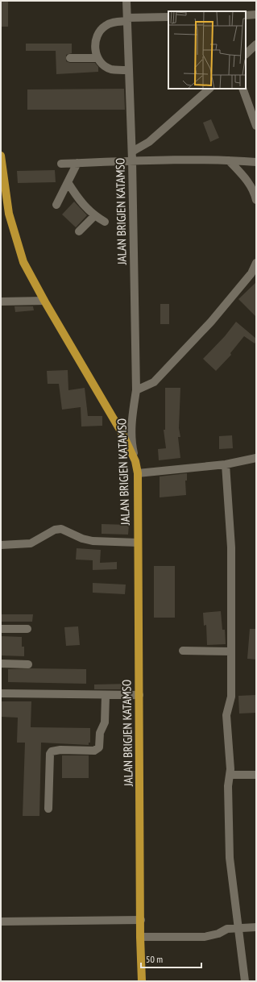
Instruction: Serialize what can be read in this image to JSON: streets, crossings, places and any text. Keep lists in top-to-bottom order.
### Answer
{
  "streets": {
    "main road": ["JALAN BRIGJEN KATAMSO"]
  },
  "scale_bar": "50 m"
}
